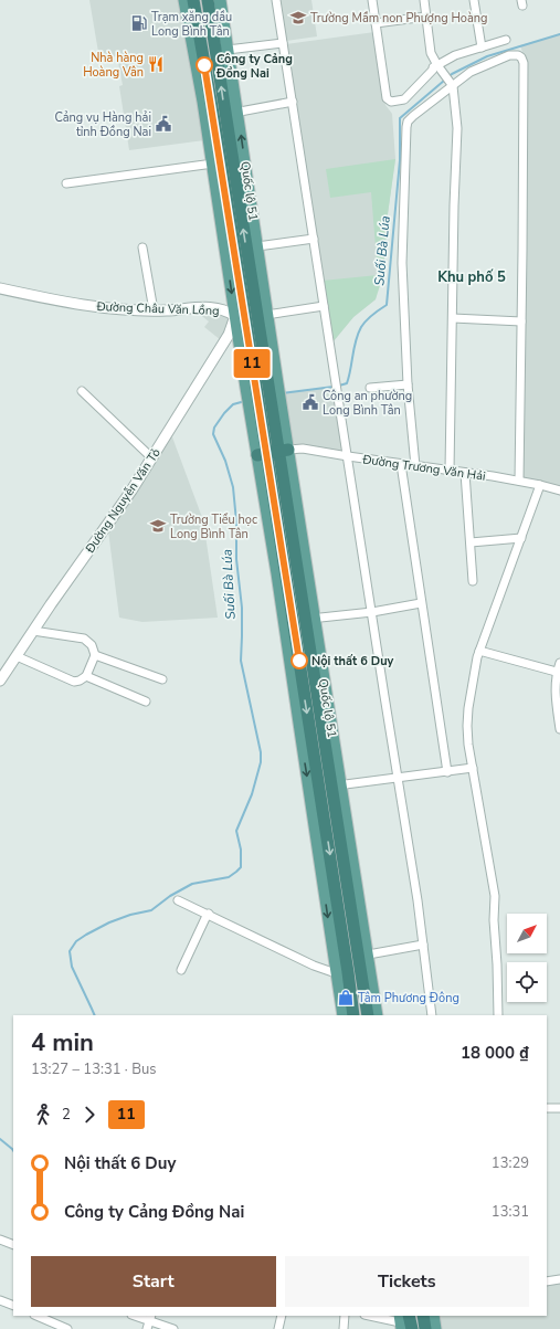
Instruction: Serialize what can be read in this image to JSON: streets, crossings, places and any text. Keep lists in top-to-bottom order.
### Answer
{
  "streets": {
    "highway": ["Quốc lộ 51"],
    "street": ["Đường Châu Văn Lồng", "Đường Trương Văn Hải", "Đường Nguyễn Văn Tỏ"]
  },
  "crossings": [
    ["Quốc lộ 51", "Đường Châu Văn Lồng"],
    ["Quốc lộ 51", "Đường Trương Văn Hải"],
    ["Quốc lộ 51", "Đường Nguyễn Văn Tỏ"],
    ["Đường Châu Văn Lồng", "Đường Nguyễn Văn Tỏ"]
  ],
  "districts": ["Khu phố 5"],
  "water": ["Suối Bà Lúa"],
  "places": {
    "school or university": ["Trường Mầm non Phượng Hoàng", "Trường Tiểu học Long Bình Tân"],
    "fuel station": ["Trạm xăng dầu Long Bình Tân"],
    "restaurant": ["Nhà hàng Hoàng Vân"],
    "other": ["Công ty Cảng Đồng Nai", "Nội thất 6 Duy"],
    "public building": ["Cảng vụ Hàng hải tỉnh Đồng Nai", "Công an phường Long Bình Tân"],
    "shop": ["Tâm Phương Đông"]
  },
  "lines": ["bus line 11"],
  "north": "top right",
  "page": {
    "on_map": "11",
    "heading": ["4 min", "13:27 – 13:31 · Bus", "18 000 ₫"],
    "legs": ["2", "11"],
    "list": [
      {
        "name": "Nội thất 6 Duy",
        "value": "13:29"
      },
      {
        "name": "Công ty Cảng Đồng Nai",
        "value": "13:31"
      }
    ],
    "buttons": ["Start", "Tickets"]
  }
}
